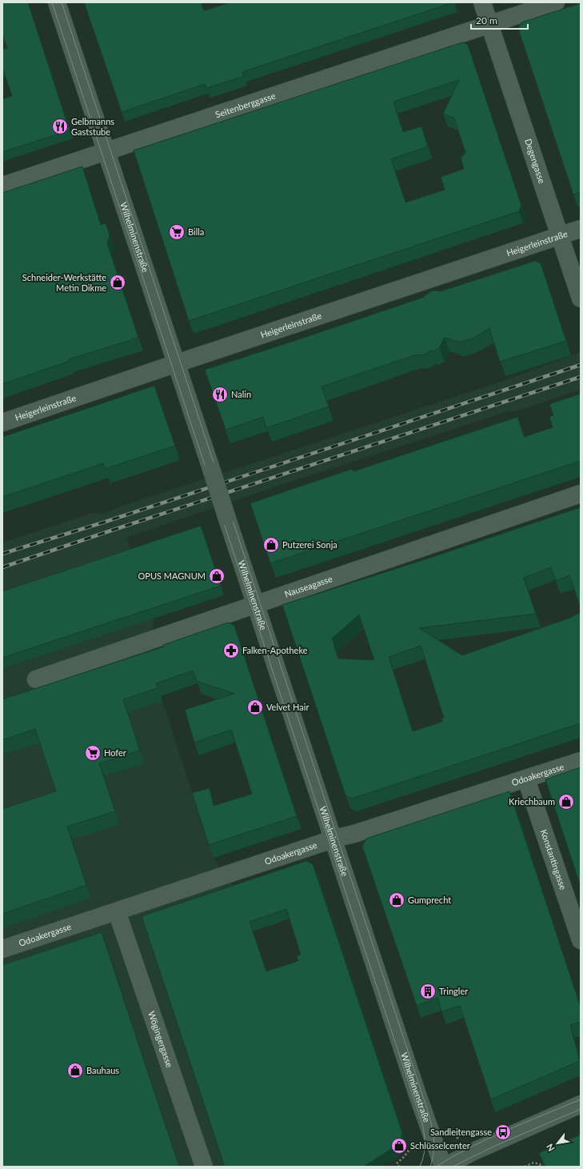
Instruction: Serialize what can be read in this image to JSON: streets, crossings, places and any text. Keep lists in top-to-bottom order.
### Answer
{
  "streets": {
    "street": [
      "Seitenberggasse",
      "Degengasse",
      "Wilhelminenstraße",
      "Heigerleinstraße",
      "Nauseagasse",
      "Odoakergasse",
      "Konstantingasse",
      "Wögingergasse"
    ]
  },
  "crossings": [
    ["Seitenberggasse", "Degengasse"],
    ["Seitenberggasse", "Wilhelminenstraße"],
    ["Degengasse", "Heigerleinstraße"],
    ["Wilhelminenstraße", "Heigerleinstraße"],
    ["Wilhelminenstraße", "Nauseagasse"],
    ["Wilhelminenstraße", "Odoakergasse"],
    ["Odoakergasse", "Konstantingasse"],
    ["Odoakergasse", "Wögingergasse"]
  ],
  "places": {
    "restaurant": ["Gelbmanns Gaststube", "Nalin"],
    "supermarket": ["Billa", "Hofer"],
    "shop": [
      "Schneider-Werkstätte Metin Dikme",
      "Putzerei Sonja",
      "OPUS MAGNUM",
      "Velvet Hair",
      "Kriechbaum",
      "Gumprecht",
      "Bauhaus",
      "Schlüsselcenter"
    ],
    "pharmacy": ["Falken-Apotheke"],
    "building": ["Tringler"],
    "bus stop": ["Sandleitengasse"]
  },
  "scale_bar": "20 m",
  "north": "bottom left"
}
